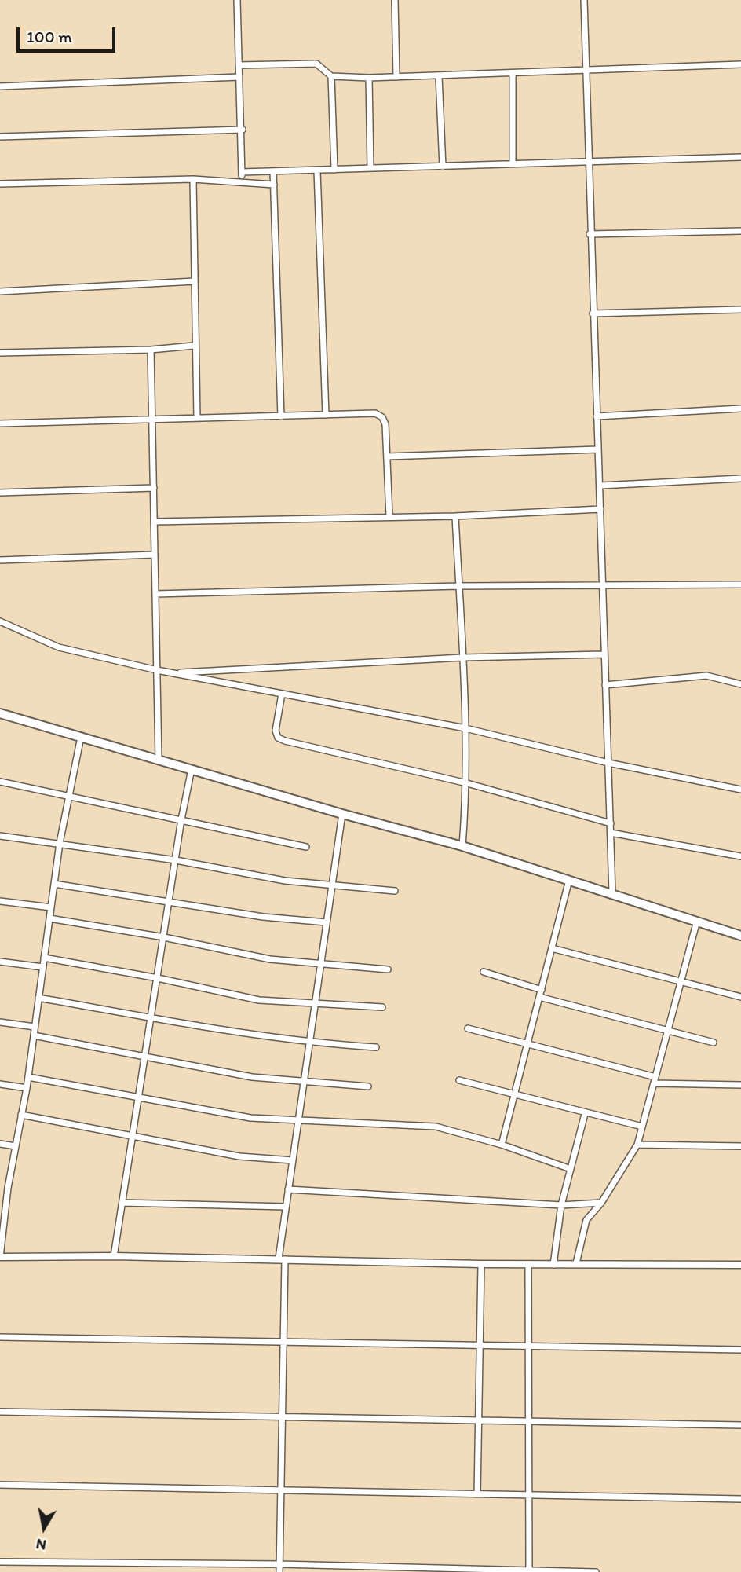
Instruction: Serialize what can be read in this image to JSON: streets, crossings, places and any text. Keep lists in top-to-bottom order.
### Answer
{
  "scale_bar": "100 m",
  "north": "bottom"
}
